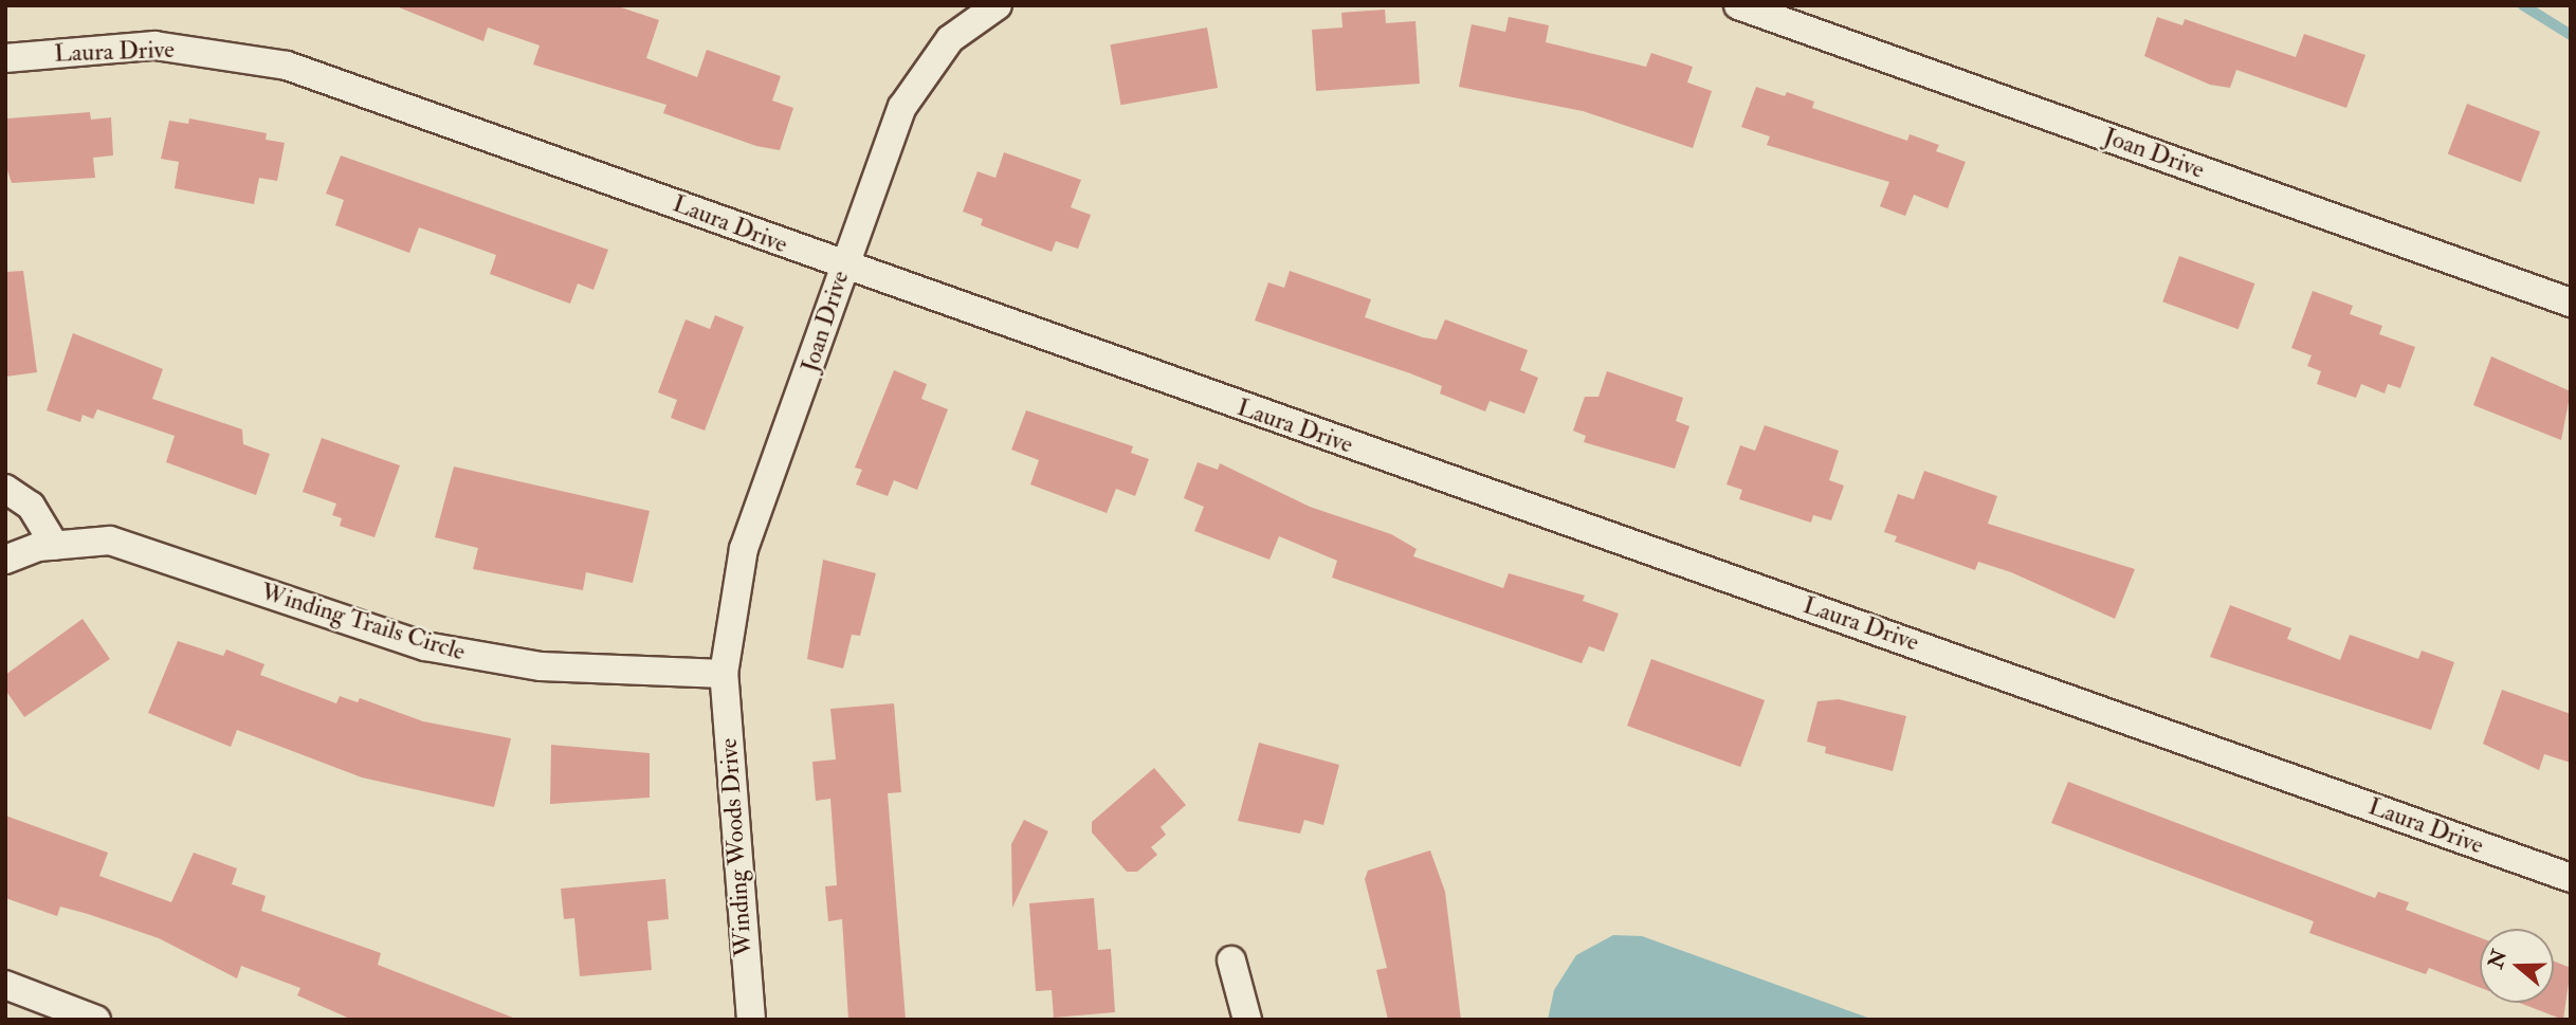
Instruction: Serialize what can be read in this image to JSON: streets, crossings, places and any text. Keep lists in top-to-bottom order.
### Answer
{
  "streets": {
    "street": [
      "Laura Drive",
      "Joan Drive",
      "Winding Trails Circle",
      "Winding Woods Drive"
    ]
  },
  "crossings": [
    ["Laura Drive", "Joan Drive"],
    ["Joan Drive", "Winding Trails Circle"],
    ["Joan Drive", "Winding Woods Drive"],
    ["Winding Trails Circle", "Winding Woods Drive"]
  ],
  "north": "left"
}
